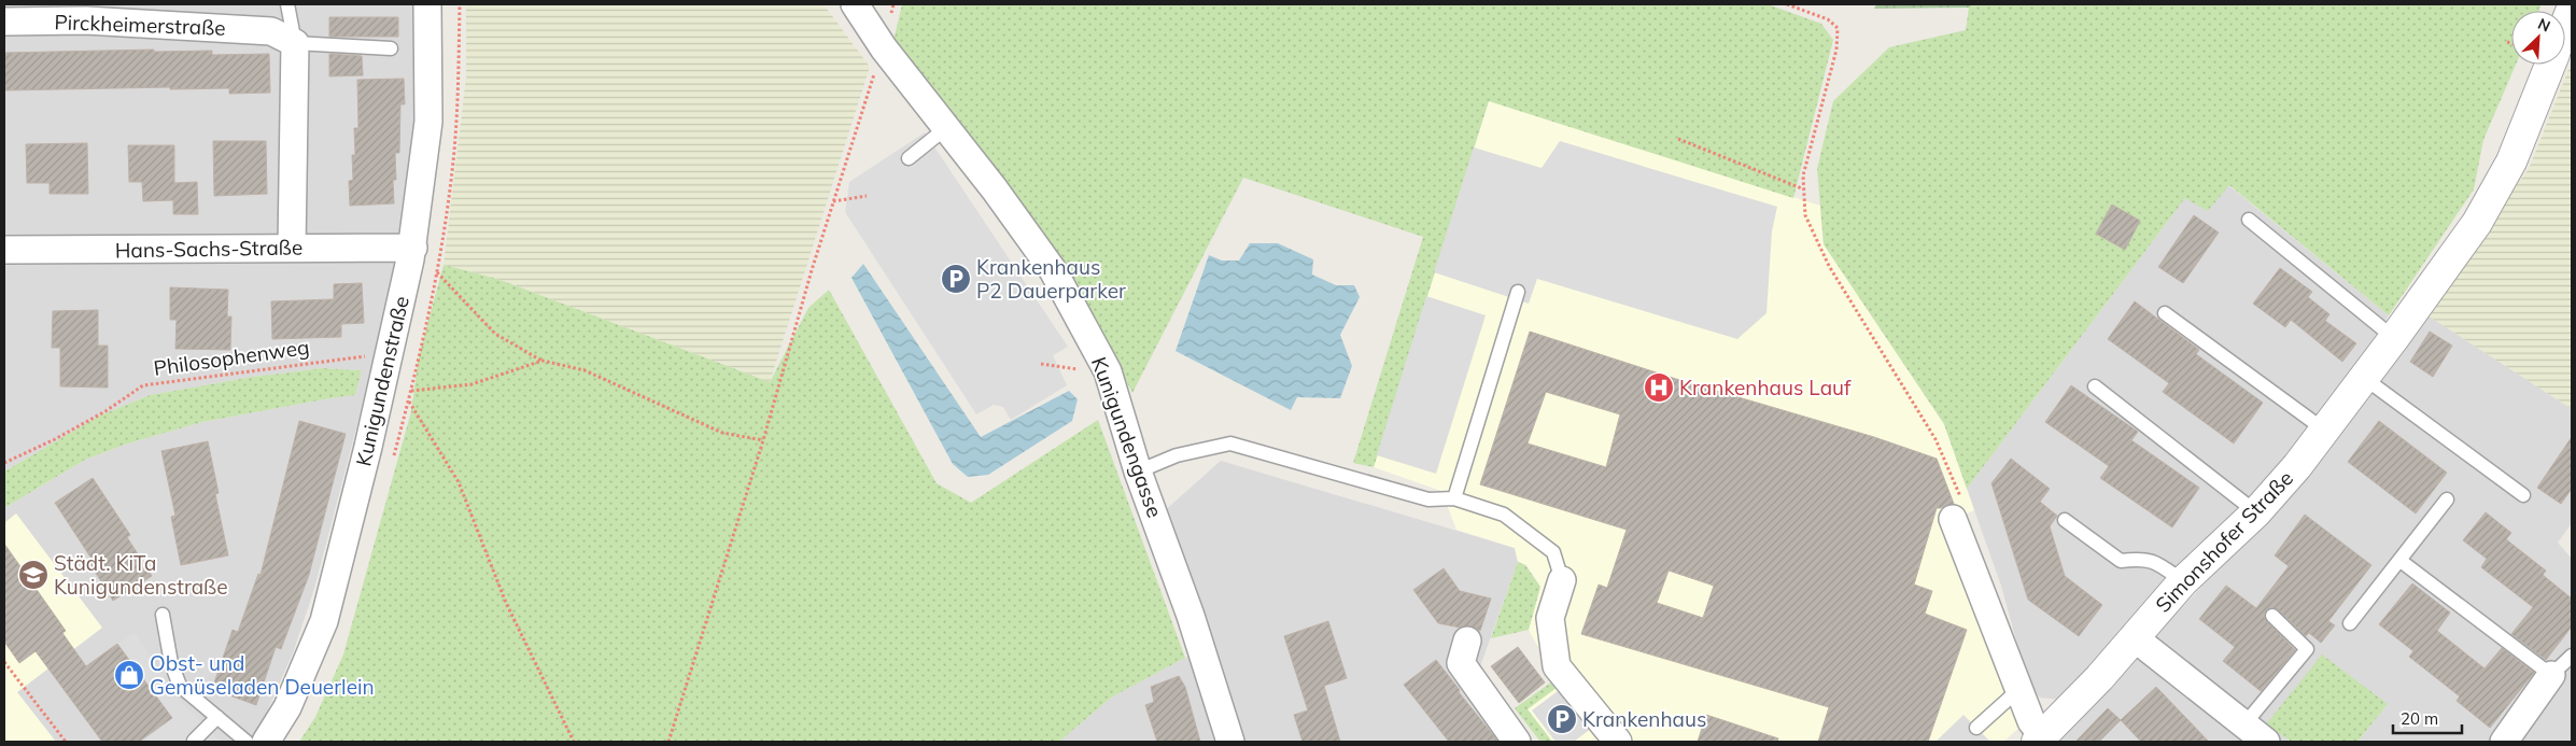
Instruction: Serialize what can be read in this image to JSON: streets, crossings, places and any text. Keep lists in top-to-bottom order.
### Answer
{
  "streets": {
    "street": [
      "Pirckheimerstraße",
      "Hans-Sachs-Straße",
      "Kunigundenstraße",
      "Kunigundengasse",
      "Simonshofer Straße"
    ],
    "path": ["Philosophenweg"]
  },
  "crossings": [
    ["Hans-Sachs-Straße", "Kunigundenstraße"],
    ["Philosophenweg", "Kunigundenstraße"]
  ],
  "places": {
    "parking": ["Krankenhaus P2 Dauerparker", "Krankenhaus"],
    "hospital": ["Krankenhaus Lauf"],
    "school or university": ["Städt. KiTa Kunigundenstraße"],
    "shop": ["Obst- und Gemüseladen Deuerlein"]
  },
  "scale_bar": "20 m",
  "north": "top right"
}
